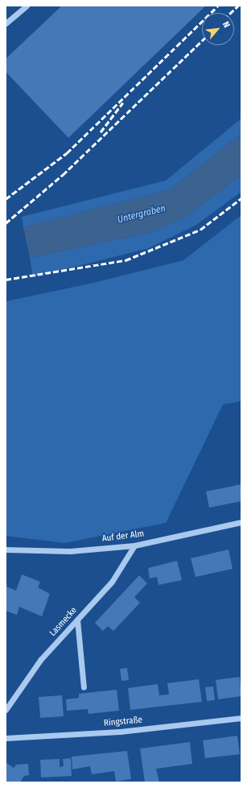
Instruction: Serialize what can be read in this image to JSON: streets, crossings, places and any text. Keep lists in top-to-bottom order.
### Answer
{
  "streets": {
    "street": ["Auf der Alm", "Lasmecke", "Ringstraße"]
  },
  "crossings": [
    ["Auf der Alm", "Lasmecke"]
  ],
  "water": ["Untergraben"],
  "north": "top right"
}
